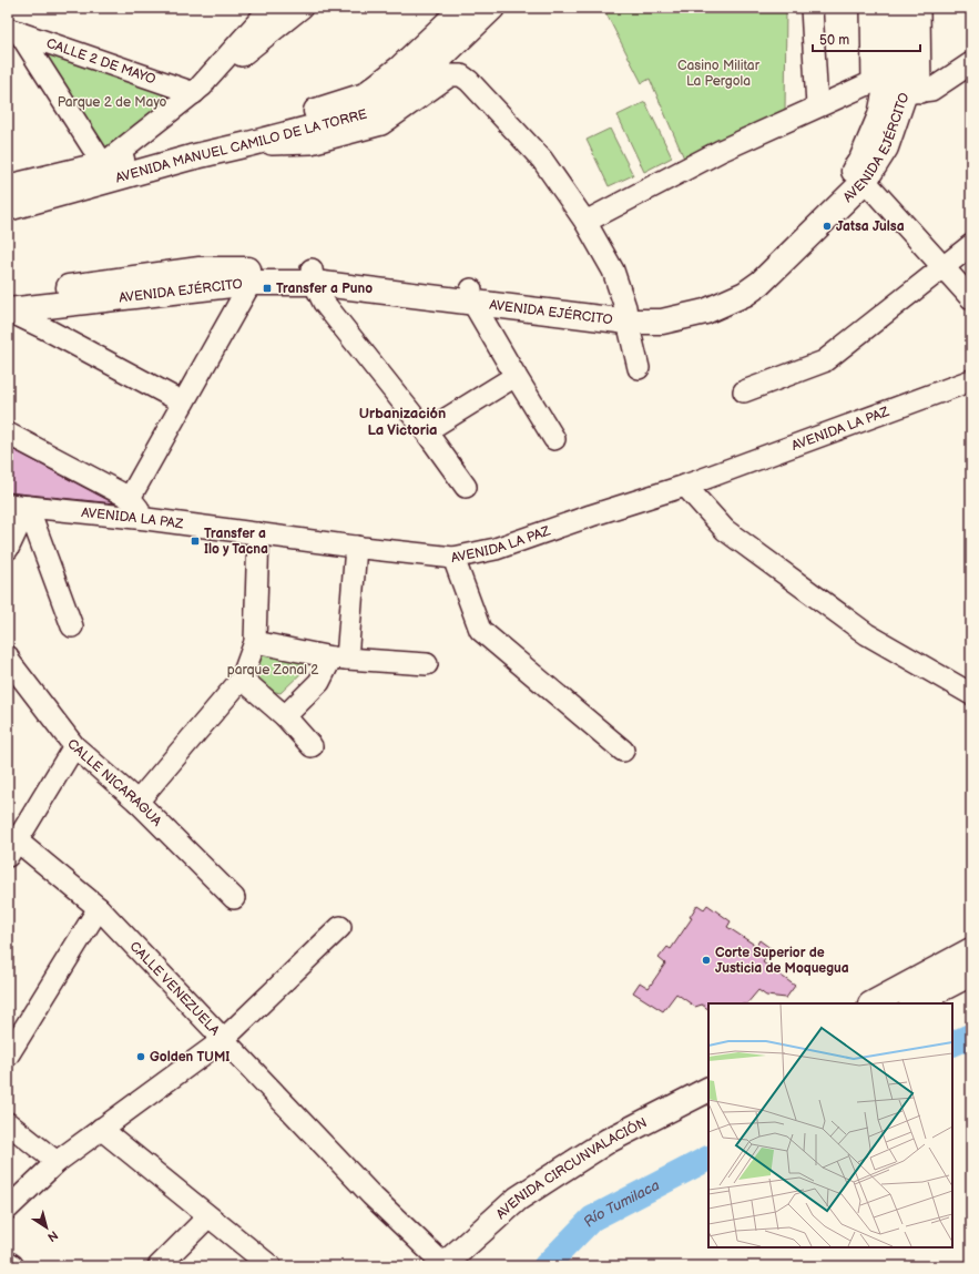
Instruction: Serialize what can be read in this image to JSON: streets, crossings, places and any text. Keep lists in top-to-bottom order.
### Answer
{
  "streets": {
    "main road": ["AVENIDA EJÉRCITO", "AVENIDA MANUEL CAMILO DE LA TORRE", "AVENIDA CIRCUNVALACIÓN"],
    "street": [
      "CALLE 2 DE MAYO",
      "AVENIDA LA PAZ",
      "CALLE NICARAGUA",
      "CALLE VENEZUELA"
    ]
  },
  "crossings": [
    ["CALLE VENEZUELA", "AVENIDA CIRCUNVALACIÓN"]
  ],
  "districts": ["Urbanización La Victoria"],
  "water": ["Río Tumilaca"],
  "parks": ["Casino Militar La Pergola", "Parque 2 de Mayo", "parque Zonal 2"],
  "places": {
    "other": ["Jatsa Julsa", "Corte Superior de Justicia de Moquegua", "Golden TUMI"],
    "transit": ["Transfer a Puno", "Transfer a Ilo y Tacna"]
  },
  "scale_bar": "50 m",
  "north": "bottom right"
}
